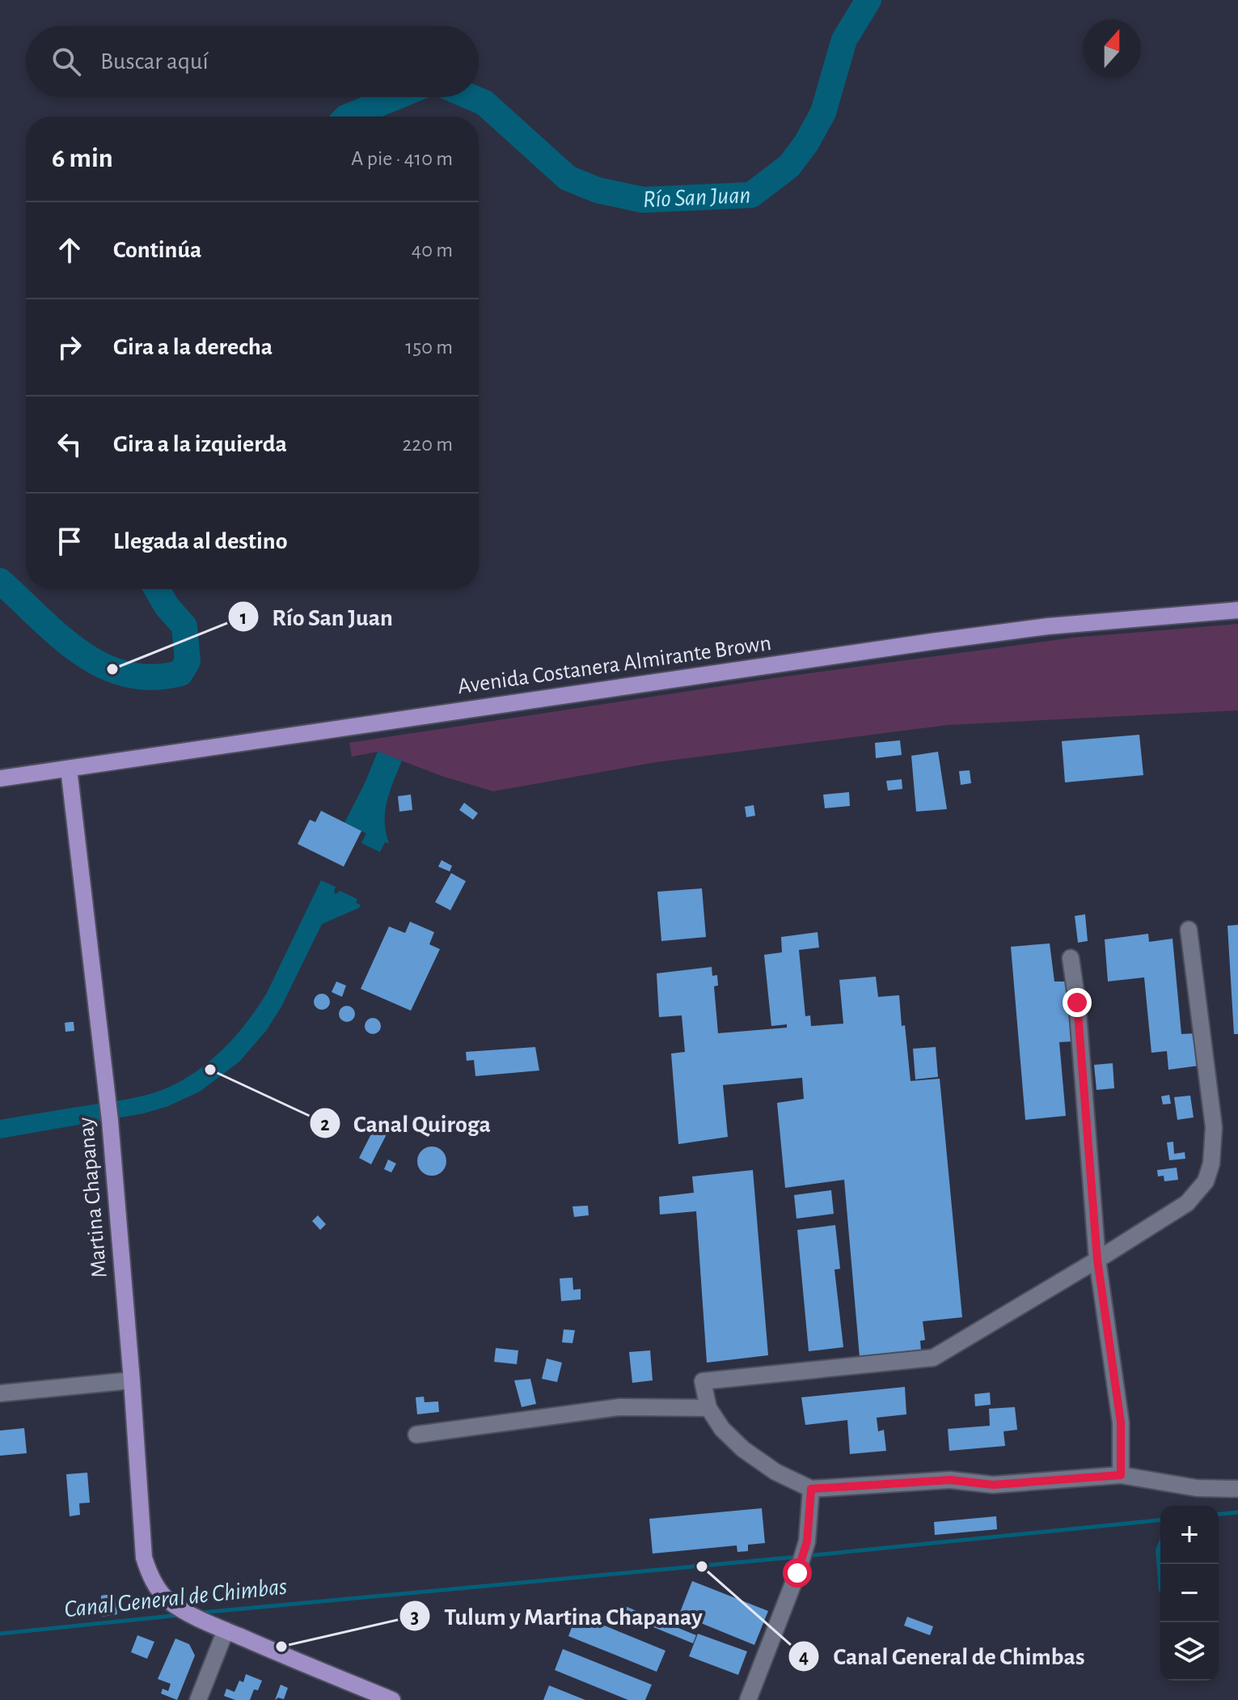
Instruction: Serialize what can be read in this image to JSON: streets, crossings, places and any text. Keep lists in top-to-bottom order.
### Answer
{
  "streets": {
    "main road": ["Avenida Costanera Almirante Brown", "Martina Chapanay"]
  },
  "crossings": [
    ["Avenida Costanera Almirante Brown", "Martina Chapanay"]
  ],
  "water": ["Río San Juan", "Canal General de Chimbas"],
  "places": [
    "Río San Juan",
    "Canal Quiroga",
    "Canal General de Chimbas",
    "Tulum y Martina Chapanay"
  ],
  "north": "top",
  "page": {
    "search": "Buscar aquí",
    "heading": ["6 min", "A pie · 410 m"],
    "list": [
      ["Continúa", "40 m"],
      ["Gira a la derecha", "150 m"],
      ["Gira a la izquierda", "220 m"],
      "Llegada al destino"
    ],
    "map_buttons": ["+", "−"]
  }
}
